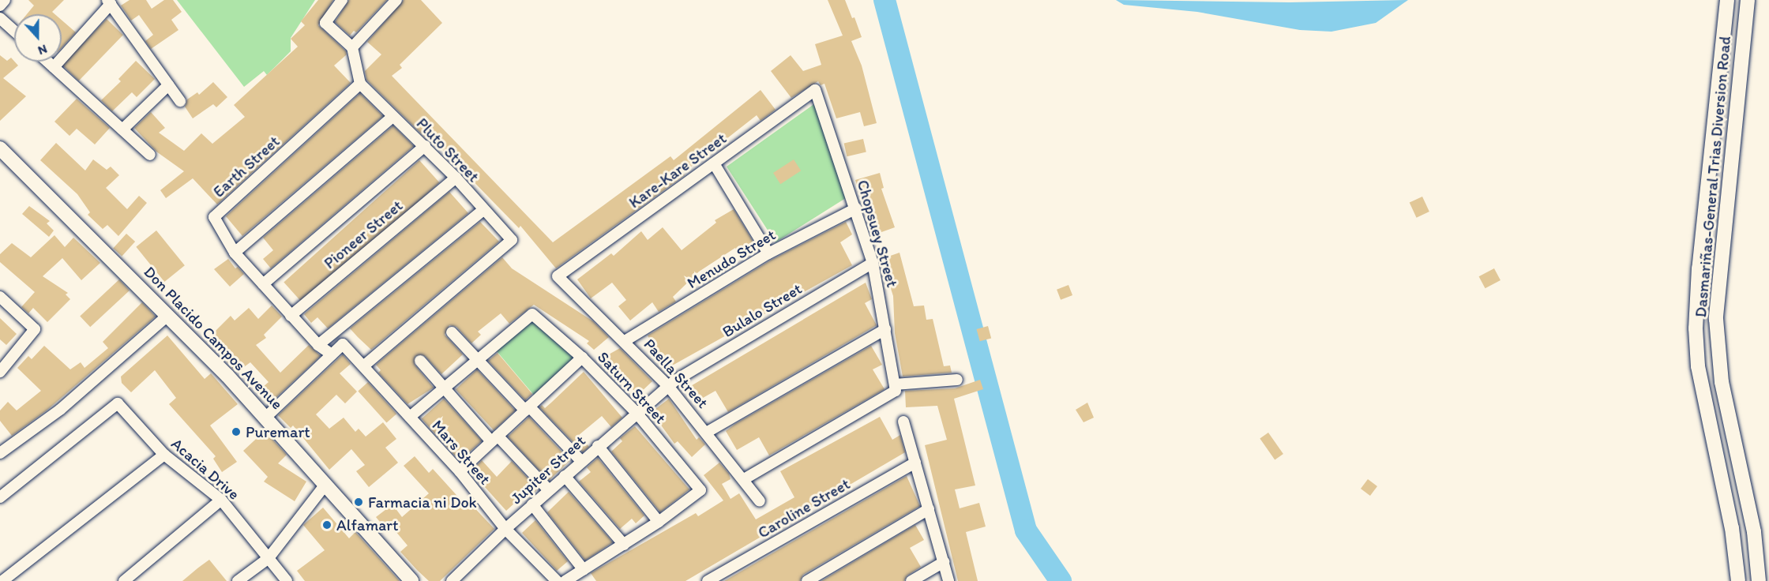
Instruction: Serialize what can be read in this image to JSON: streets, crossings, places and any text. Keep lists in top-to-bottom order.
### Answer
{
  "streets": {
    "street": [
      "Pluto Street",
      "Earth Street",
      "Kare-Kare Street",
      "Dasmariñas-General Trias Diversion Road",
      "Chopsuey Street",
      "Pioneer Street",
      "Menudo Street",
      "Bulalo Street",
      "Don Placido Campos Avenue",
      "Paella Street",
      "Saturn Street",
      "Mars Street",
      "Acacia Drive",
      "Jupiter Street",
      "Caroline Street"
    ]
  },
  "crossings": [
    ["Pluto Street", "Earth Street"],
    ["Pluto Street", "Pioneer Street"],
    ["Pluto Street", "Mars Street"],
    ["Earth Street", "Pioneer Street"],
    ["Earth Street", "Mars Street"],
    ["Kare-Kare Street", "Chopsuey Street"],
    ["Kare-Kare Street", "Paella Street"],
    ["Chopsuey Street", "Menudo Street"],
    ["Chopsuey Street", "Bulalo Street"],
    ["Menudo Street", "Paella Street"],
    ["Bulalo Street", "Paella Street"],
    ["Bulalo Street", "Jupiter Street"],
    ["Paella Street", "Jupiter Street"],
    ["Saturn Street", "Jupiter Street"],
    ["Mars Street", "Jupiter Street"]
  ],
  "places": ["Puremart", "Farmacia ni Dok", "Alfamart"],
  "north": "bottom"
}
